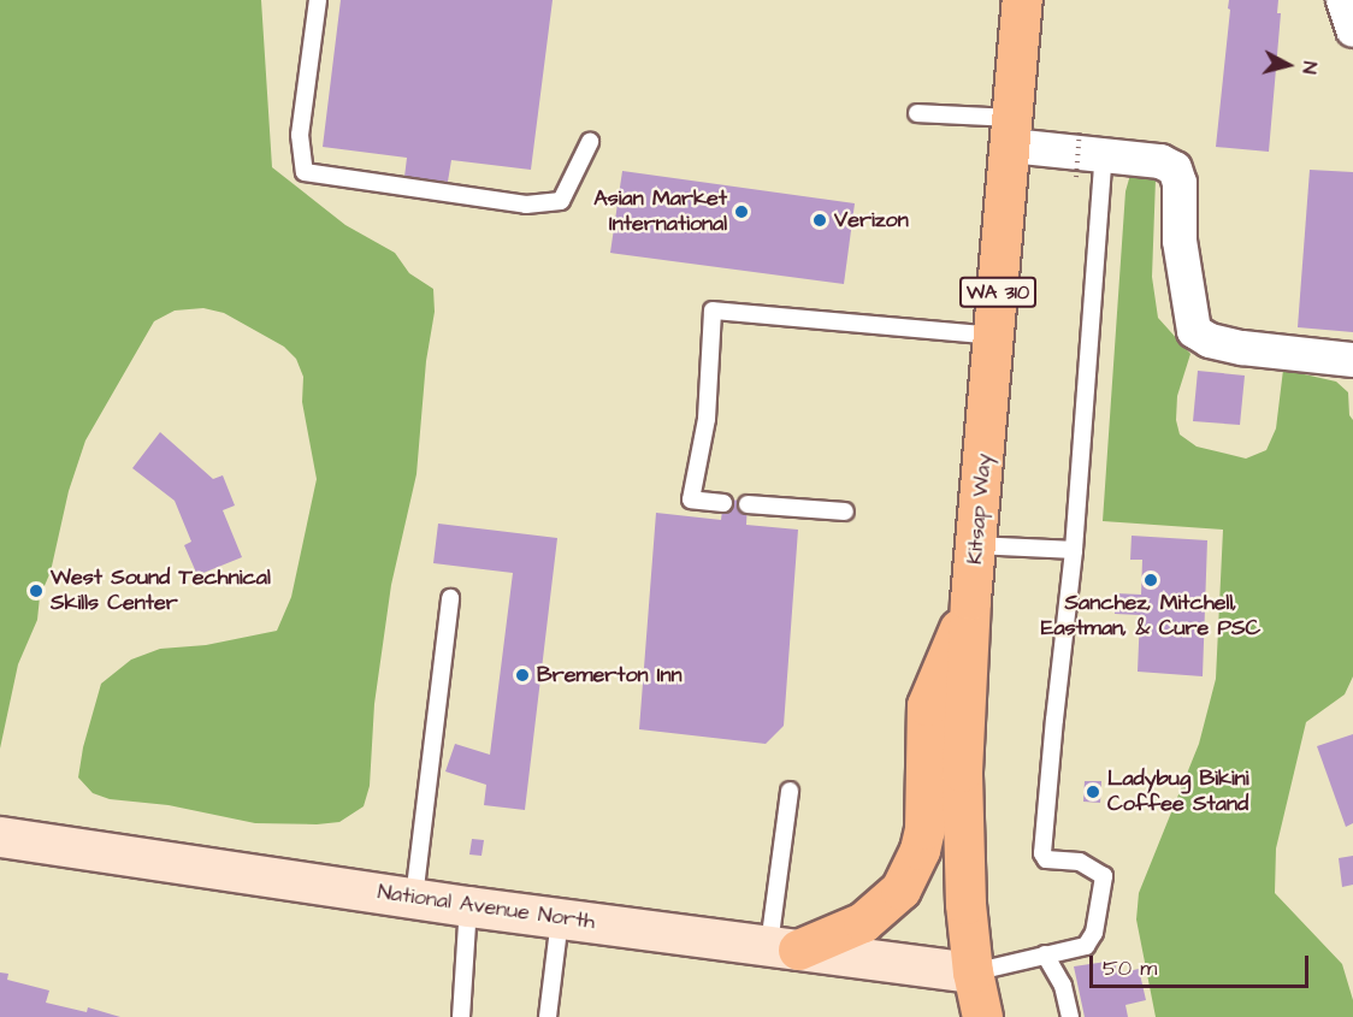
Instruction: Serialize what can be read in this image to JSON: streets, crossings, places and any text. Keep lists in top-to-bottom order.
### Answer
{
  "streets": {
    "main road": ["WA 310", "Kitsap Way", "National Avenue North"]
  },
  "crossings": [
    ["Kitsap Way", "National Avenue North"]
  ],
  "places": [
    "Asian Market International",
    "Verizon",
    "Sanchez, Mitchell, Eastman, & Cure PSC",
    "West Sound Technical Skills Center",
    "Bremerton Inn",
    "Ladybug Bikini Coffee Stand"
  ],
  "scale_bar": "50 m",
  "north": "right"
}
